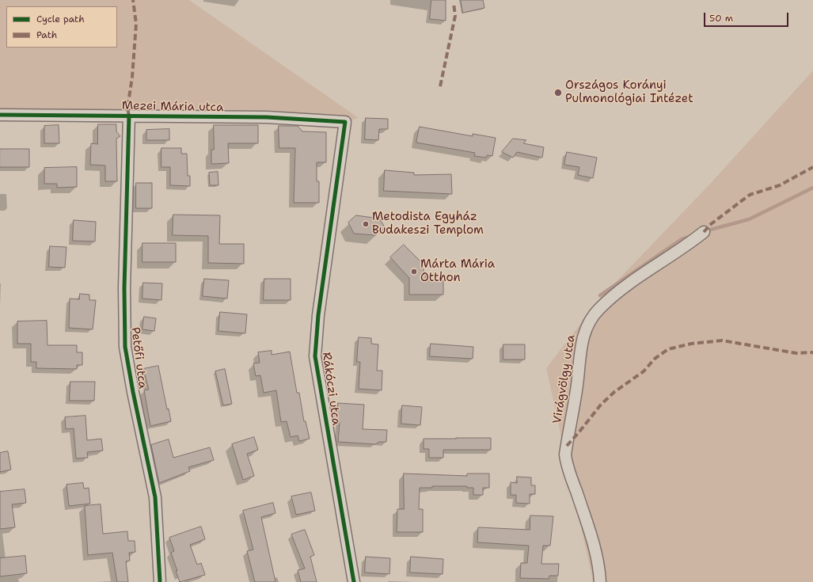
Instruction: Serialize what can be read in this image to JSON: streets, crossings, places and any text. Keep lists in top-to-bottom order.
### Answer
{
  "streets": {
    "street": [
      "Mezei Mária utca",
      "Petőfi utca",
      "Virágvölgy utca",
      "Rákóczi utca"
    ]
  },
  "crossings": [
    ["Mezei Mária utca", "Petőfi utca"],
    ["Mezei Mária utca", "Rákóczi utca"]
  ],
  "places": ["Országos Korányi Pulmonológiai Intézet", "Metodista Egyház Budakeszi Templom", "Márta Mária Otthon"],
  "legend": ["Cycle path", "Path"],
  "scale_bar": "50 m"
}
